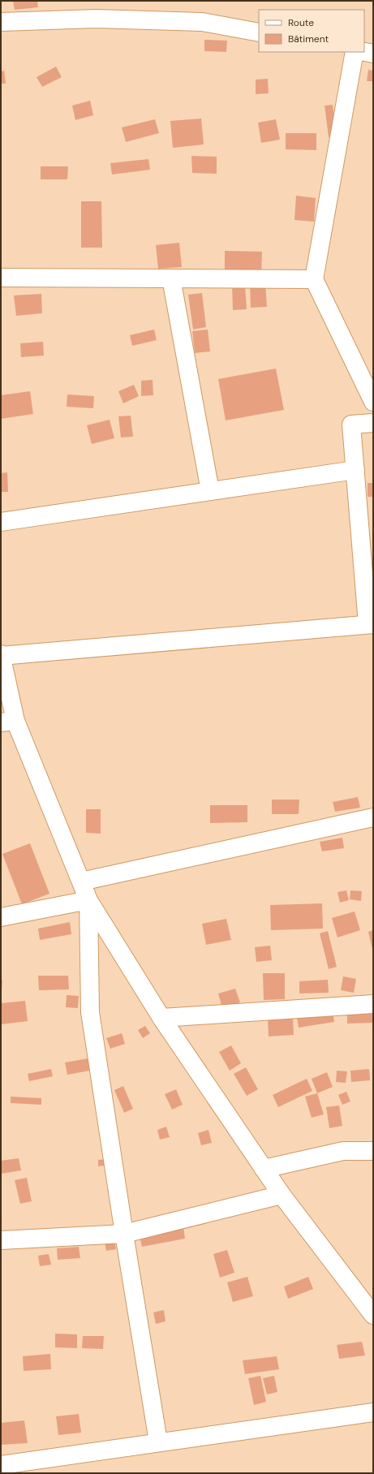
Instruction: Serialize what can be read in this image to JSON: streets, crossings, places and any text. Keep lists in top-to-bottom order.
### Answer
{
  "legend": ["Route", "Bâtiment"]
}
